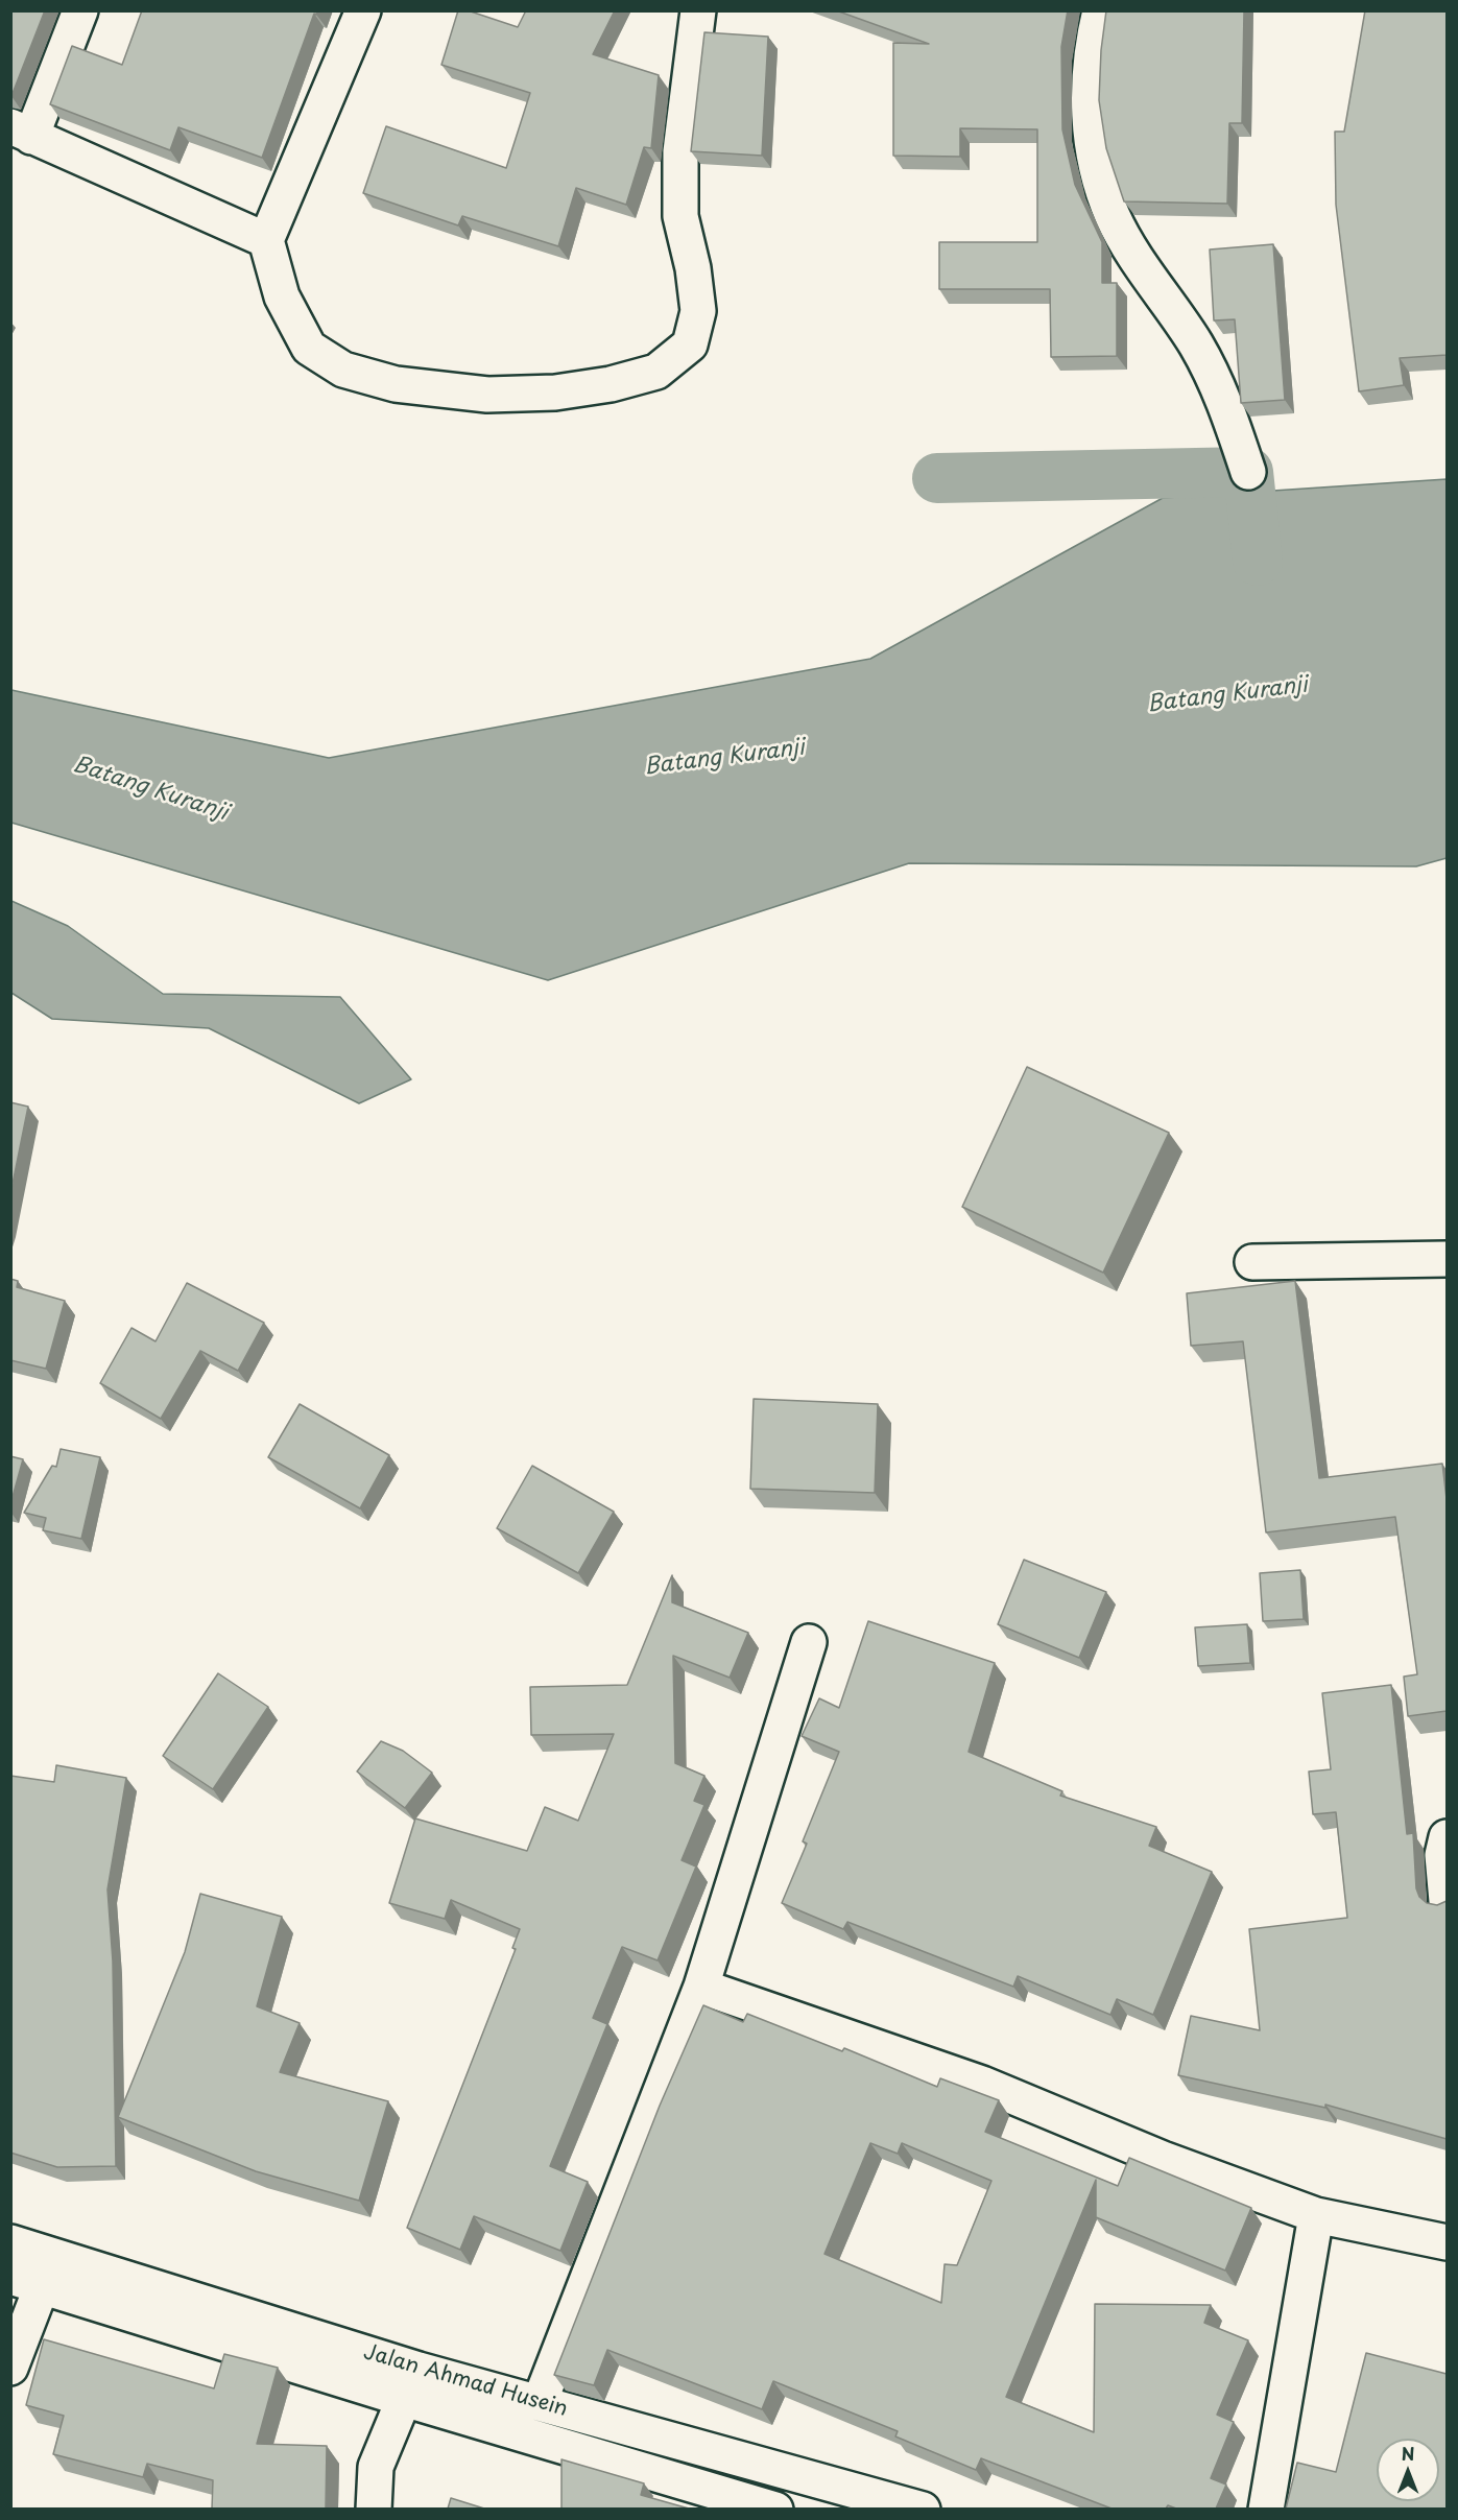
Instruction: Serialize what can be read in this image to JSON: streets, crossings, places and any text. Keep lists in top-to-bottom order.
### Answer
{
  "streets": {
    "street": ["Jalan Ahmad Husein"]
  },
  "water": ["Batang Kuranji"],
  "north": "top"
}
